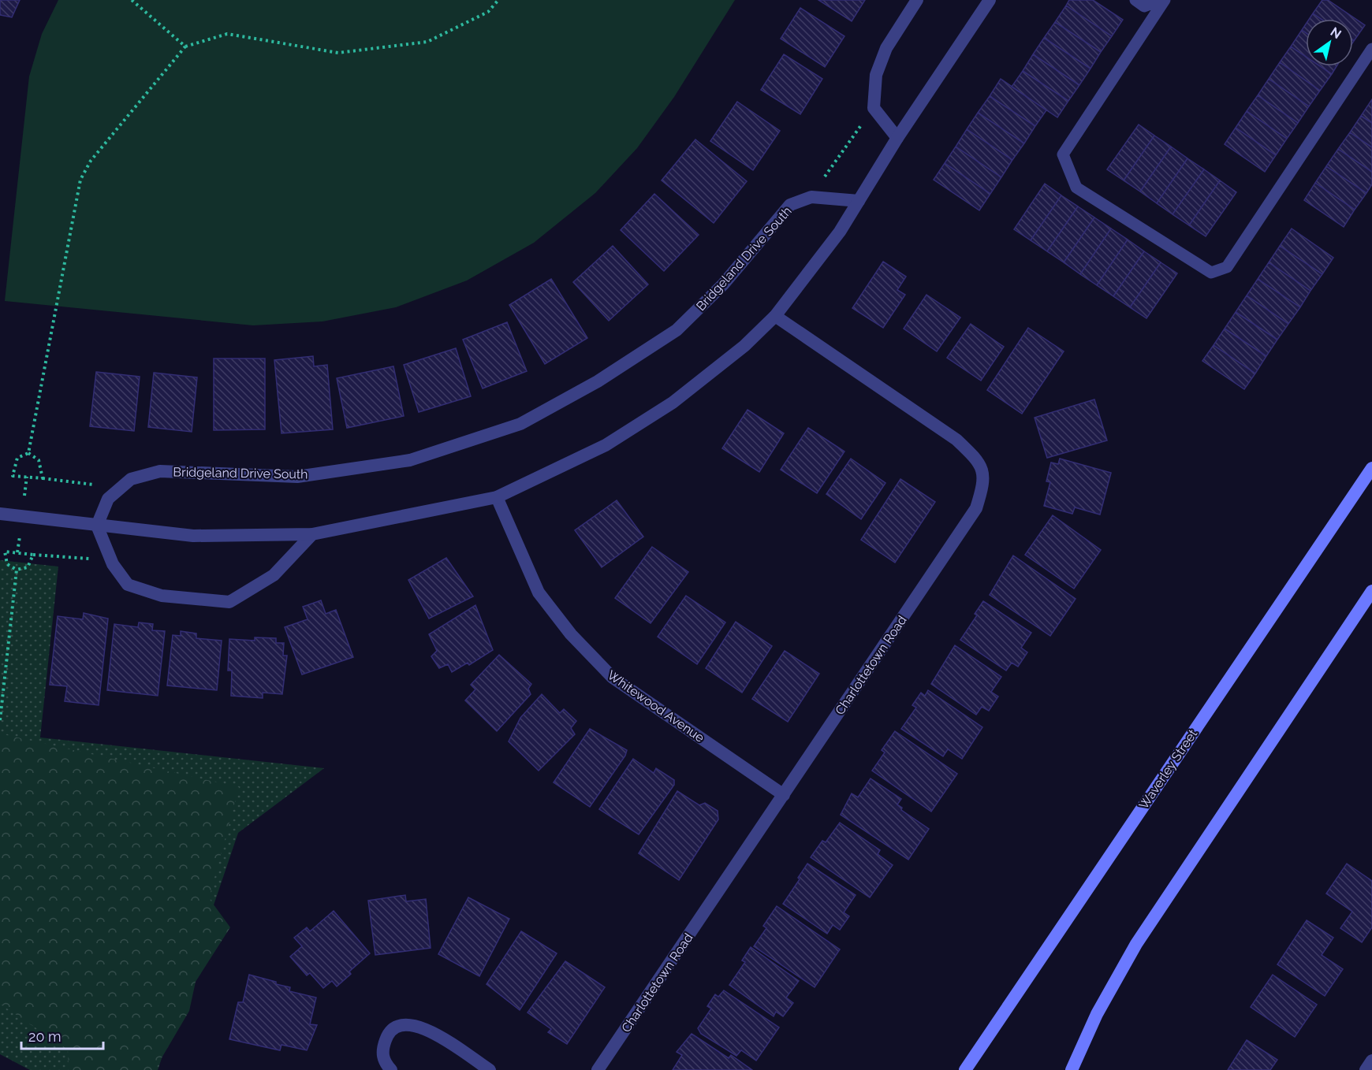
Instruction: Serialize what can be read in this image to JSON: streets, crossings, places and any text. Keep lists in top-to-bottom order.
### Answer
{
  "streets": {
    "main road": ["Waverley Street"],
    "street": ["Bridgeland Drive South", "Charlottetown Road", "Whitewood Avenue"]
  },
  "crossings": [
    ["Charlottetown Road", "Whitewood Avenue"]
  ],
  "scale_bar": "20 m",
  "north": "top right"
}
